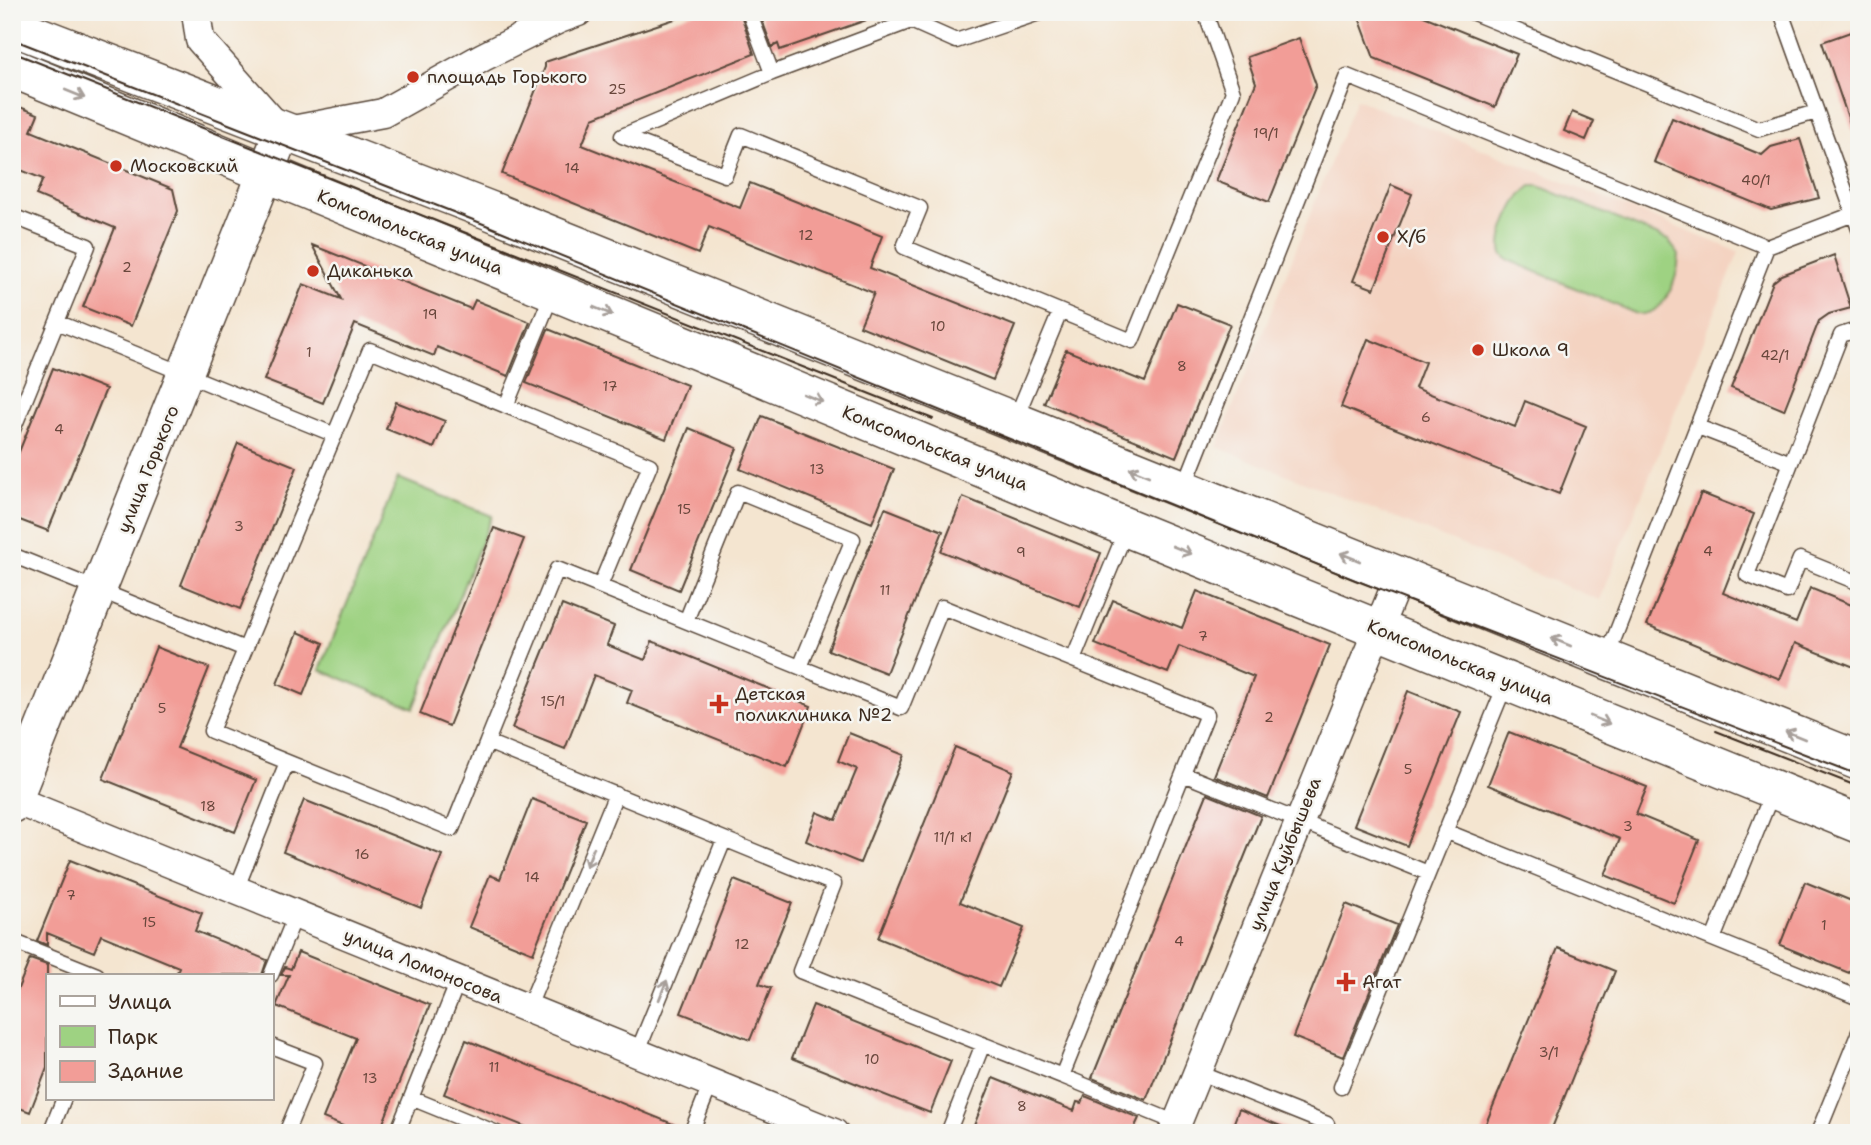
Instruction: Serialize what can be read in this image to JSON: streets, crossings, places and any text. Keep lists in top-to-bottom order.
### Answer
{
  "streets": {
    "main road": ["Комсомольская улица"],
    "street": ["улица Горького", "улица Куйбышева", "улица Ломоносова"]
  },
  "crossings": [
    ["Комсомольская улица", "улица Горького"],
    ["Комсомольская улица", "улица Куйбышева"],
    ["улица Горького", "улица Ломоносова"]
  ],
  "places": {
    "other": [
      "площадь Горького",
      "Московский",
      "Х/б",
      "Диканька",
      "Школа 9"
    ],
    "health": ["Детская поликлиника №2", "Агат"]
  },
  "house_numbers": [
    "25",
    "19/1",
    "14",
    "40/1",
    "12",
    "2",
    "19",
    "10",
    "1",
    "42/1",
    "8",
    "17",
    "6",
    "4",
    "13",
    "15",
    "3",
    "4",
    "9",
    "11",
    "7",
    "15/1",
    "5",
    "2",
    "5",
    "18",
    "3",
    "11/1 к1",
    "16",
    "14",
    "7",
    "15",
    "1",
    "4",
    "12",
    "3/1",
    "10",
    "11",
    "13",
    "8"
  ],
  "legend": ["Улица", "Парк", "Здание"]
}
